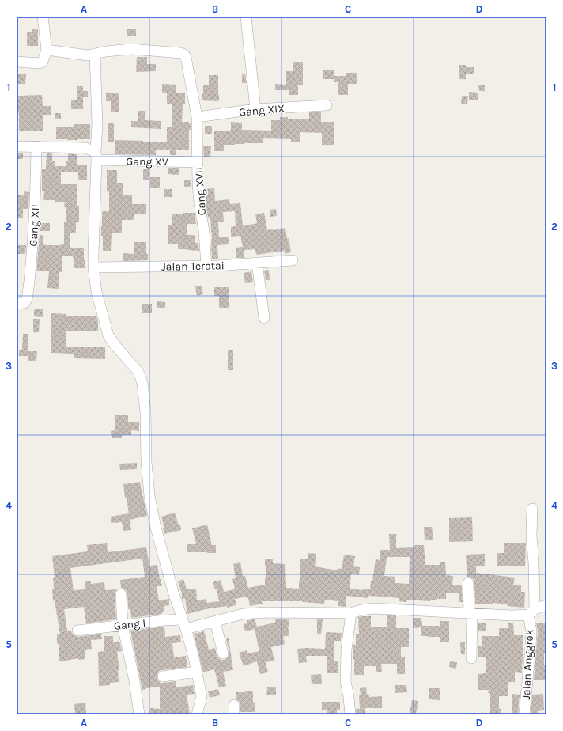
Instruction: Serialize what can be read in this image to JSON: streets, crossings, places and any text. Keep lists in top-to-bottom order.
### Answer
{
  "streets": {
    "street": [
      "Gang XIX",
      "Gang XV",
      "Gang XVII",
      "Gang XII",
      "Jalan Teratai",
      "Gang I",
      "Jalan Anggrek"
    ]
  },
  "crossings": [
    ["Gang XIX", "Gang XVII"],
    ["Gang XV", "Gang XVII"],
    ["Gang XV", "Gang XII"],
    ["Gang XVII", "Jalan Teratai"],
    ["Gang I", "Jalan Anggrek"]
  ],
  "grid": {
    "columns": [
      "A",
      "B",
      "C",
      "D"
    ],
    "rows": [
      "1",
      "2",
      "3",
      "4",
      "5"
    ]
  }
}
